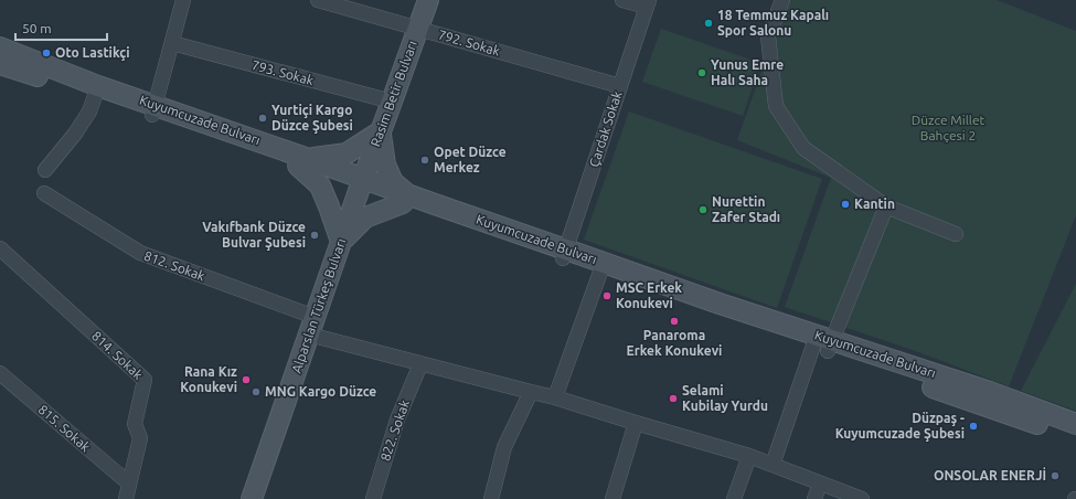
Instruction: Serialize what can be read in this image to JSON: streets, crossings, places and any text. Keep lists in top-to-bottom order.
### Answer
{
  "streets": {
    "main road": ["Rasim Betir Bulvarı", "Kuyumcuzade Bulvarı", "Alparslan Türkeş Bulvarı"],
    "street": [
      "792. Sokak",
      "793. Sokak",
      "Çardak Sokak",
      "812. Sokak",
      "814. Sokak",
      "815. Sokak",
      "822. Sokak"
    ]
  },
  "crossings": [
    ["792. Sokak", "Rasim Betir Bulvarı"],
    ["792. Sokak", "Çardak Sokak"],
    ["793. Sokak", "Rasim Betir Bulvarı"],
    ["Rasim Betir Bulvarı", "Kuyumcuzade Bulvarı"],
    ["Rasim Betir Bulvarı", "Alparslan Türkeş Bulvarı"],
    ["Kuyumcuzade Bulvarı", "Çardak Sokak"],
    ["Kuyumcuzade Bulvarı", "Alparslan Türkeş Bulvarı"],
    ["812. Sokak", "Alparslan Türkeş Bulvarı"],
    ["812. Sokak", "822. Sokak"],
    ["814. Sokak", "815. Sokak"]
  ],
  "parks": ["Düzce Millet Bahçesi 2"],
  "places": [
    "18 Temmuz Kapalı Spor Salonu",
    "Oto Lastikçi",
    "Yunus Emre Halı Saha",
    "Yurtiçi Kargo Düzce Şubesi",
    "Opet Düzce Merkez",
    "Kantin",
    "Nurettin Zafer Stadı",
    "Vakıfbank Düzce Bulvar Şubesi",
    "MSC Erkek Konukevi",
    "Panaroma Erkek Konukevi",
    "Rana Kız Konukevi",
    "MNG Kargo Düzce",
    "Selami Kubilay Yurdu",
    "Düzpaş - Kuyumcuzade Şubesi",
    "ONSOLAR ENERJİ"
  ],
  "scale_bar": "50 m"
}
